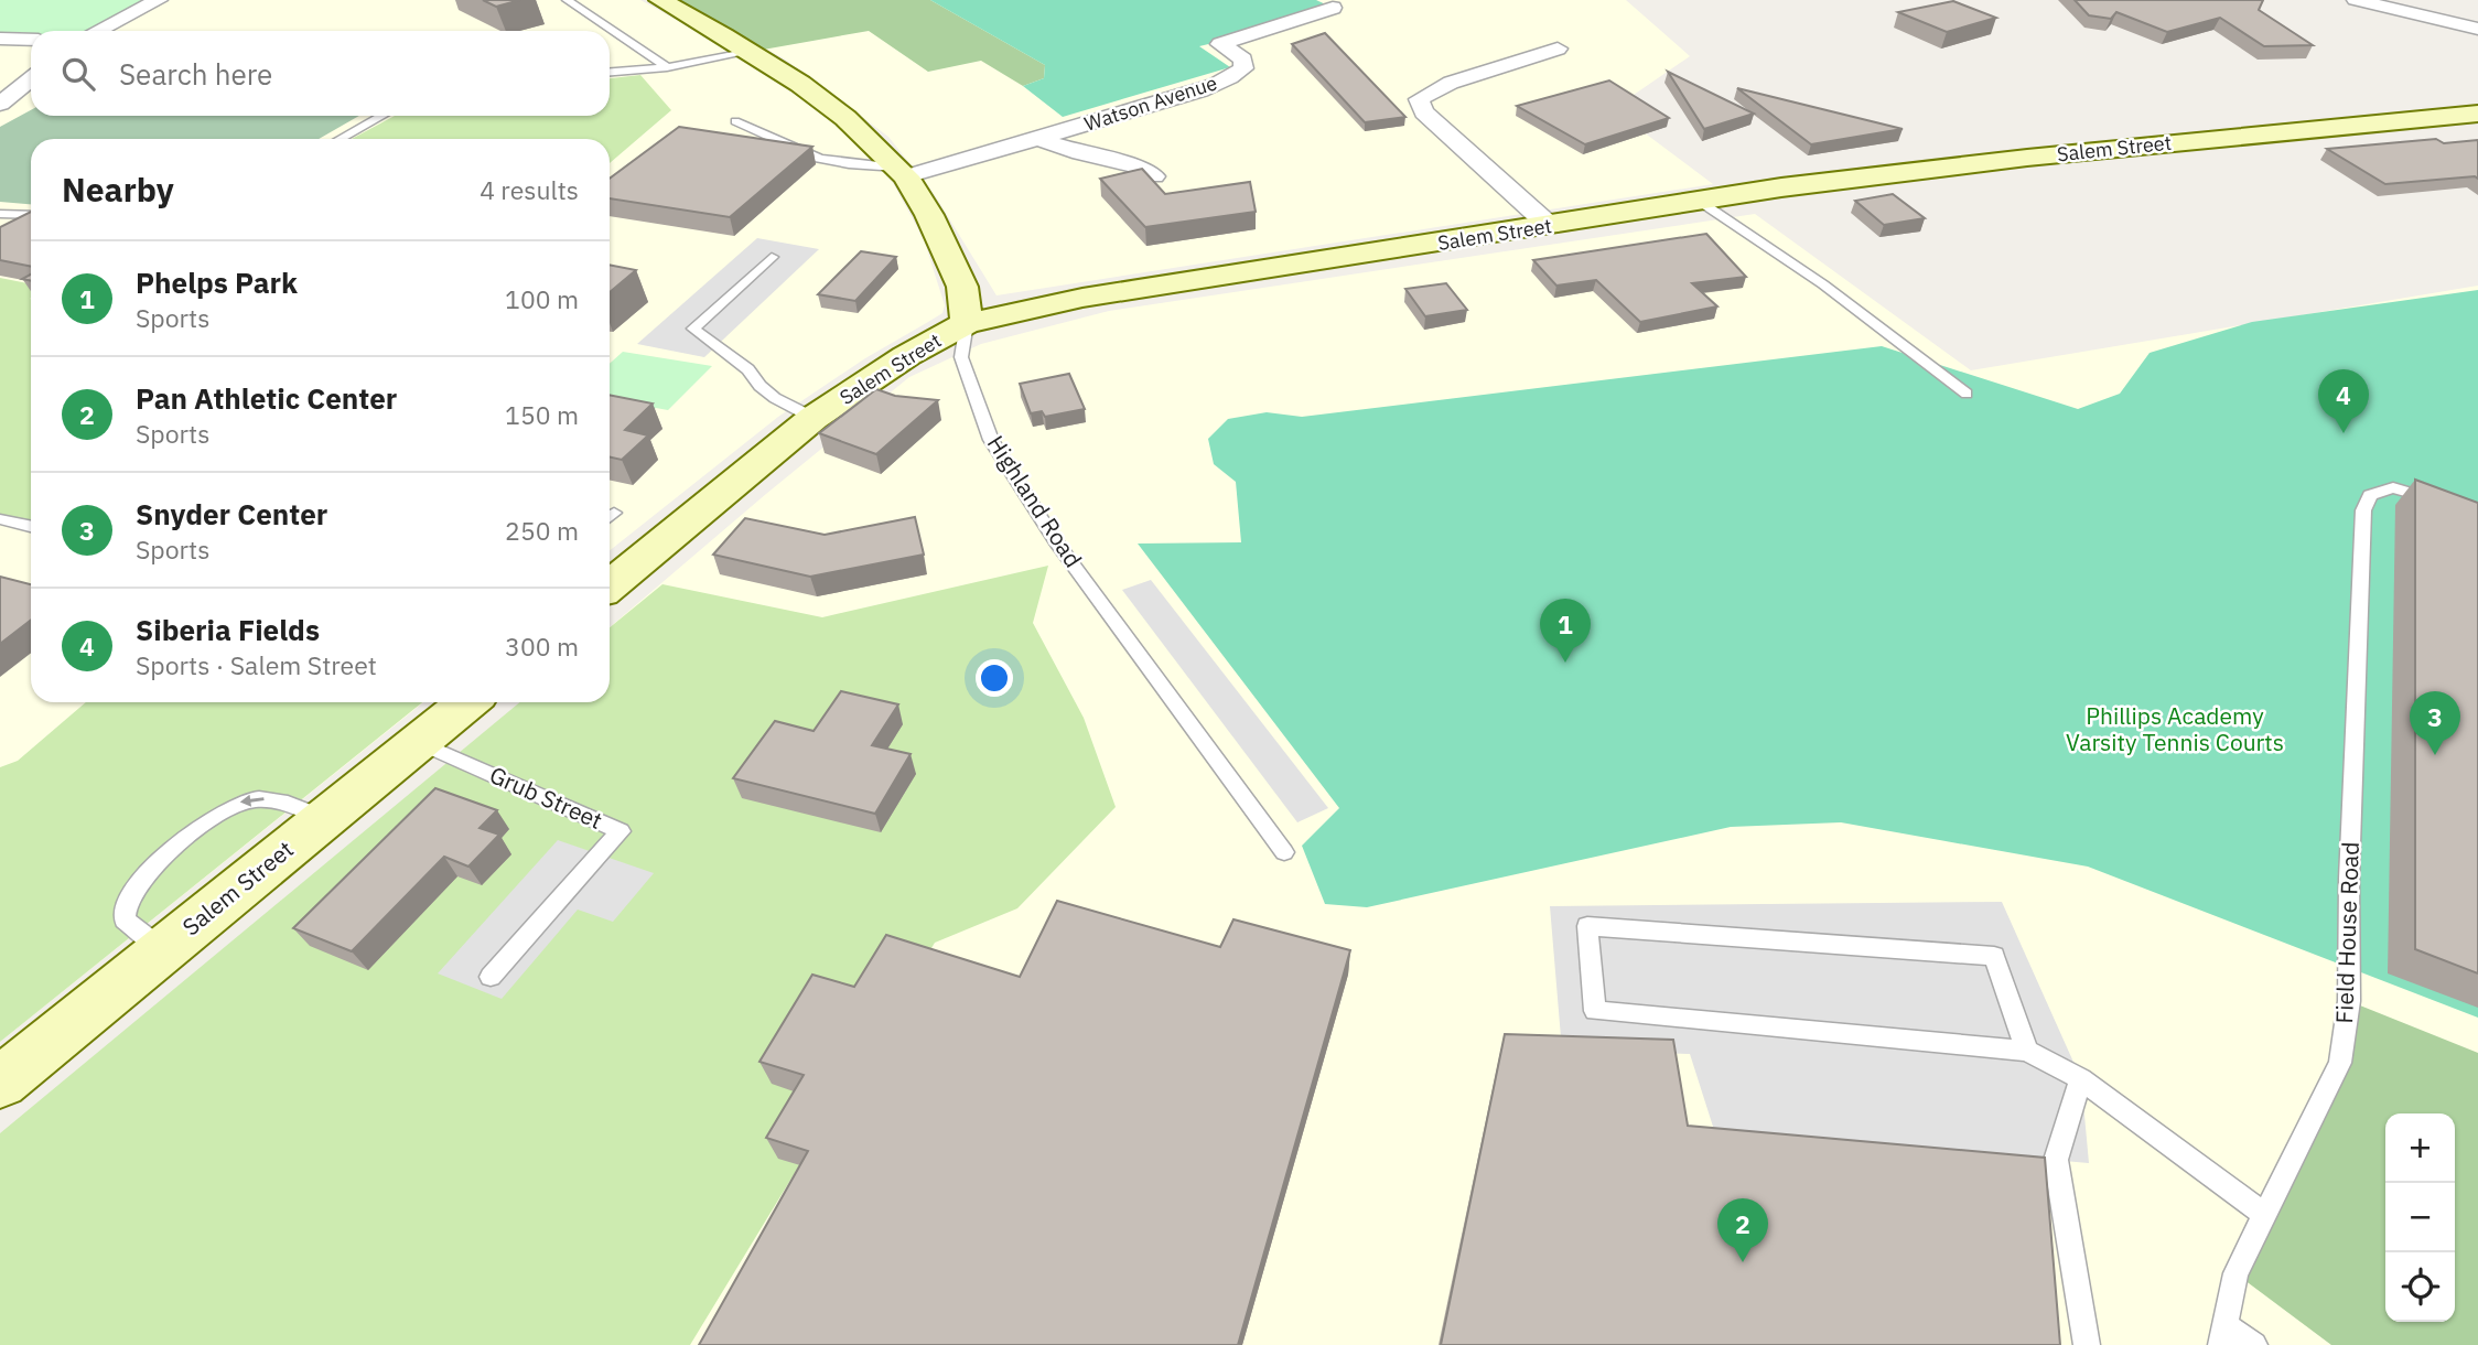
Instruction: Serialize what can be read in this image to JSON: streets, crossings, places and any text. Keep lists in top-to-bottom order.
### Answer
{
  "streets": {
    "street": ["Watson Avenue", "Salem Street", "Highland Road"],
    "lane": ["Grub Street", "Field House Road"]
  },
  "crossings": [
    ["Watson Avenue", "Highland Road"],
    ["Salem Street", "Highland Road"],
    ["Salem Street", "Grub Street"]
  ],
  "parks": ["Phillips Academy Varsity Tennis Courts"],
  "page": {
    "search": "Search here",
    "heading": ["Nearby", "4 results"],
    "list": [
      {
        "mark": "1",
        "name": "Phelps Park",
        "note": "Sports",
        "value": "100 m"
      },
      {
        "mark": "2",
        "name": "Pan Athletic Center",
        "note": "Sports",
        "value": "150 m"
      },
      {
        "mark": "3",
        "name": "Snyder Center",
        "note": "Sports",
        "value": "250 m"
      },
      {
        "mark": "4",
        "name": "Siberia Fields",
        "note": "Sports · Salem Street",
        "value": "300 m"
      }
    ],
    "pins": [
      "4",
      "1",
      "3",
      "2"
    ],
    "map_buttons": ["+", "−"]
  }
}
